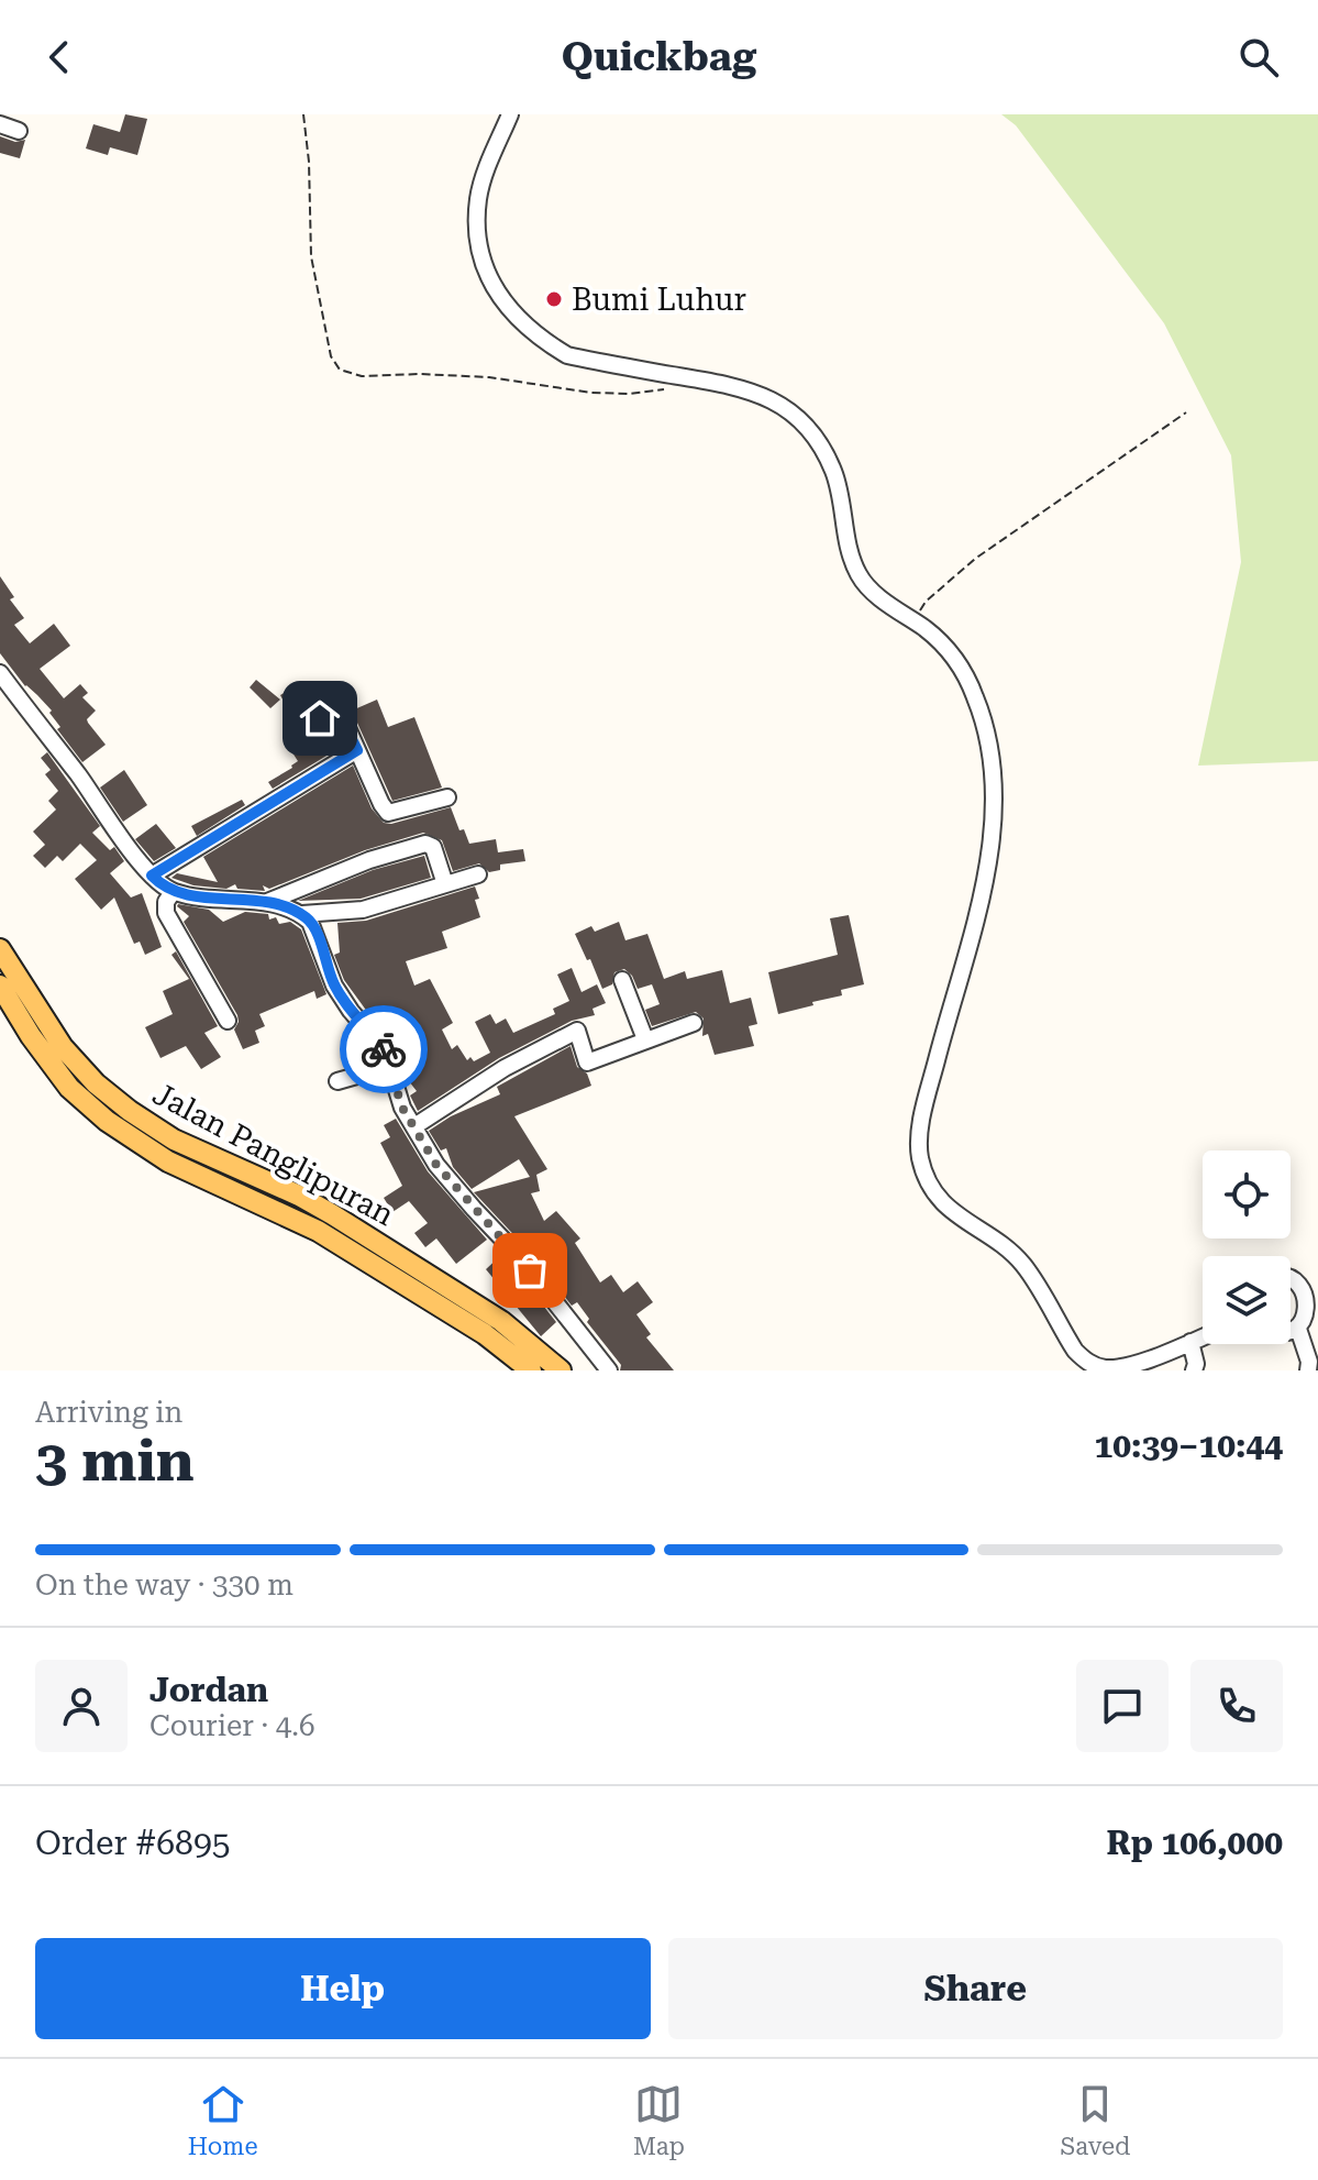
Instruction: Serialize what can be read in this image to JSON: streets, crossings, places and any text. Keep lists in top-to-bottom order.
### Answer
{
  "streets": {
    "main road": ["Jalan Panglipuran"]
  },
  "places": ["Bumi Luhur"],
  "page": {
    "header": "Quickbag",
    "heading": ["3 min", "Arriving in", "10:39–10:44"],
    "panel": [
      "Jordan",
      "Courier · 4.6",
      "Order #6895",
      "Rp 106,000"
    ],
    "bar": "On the way · 330 m",
    "buttons": ["Help", "Share"],
    "tabs": ["Home", "Map", "Saved"]
  }
}
